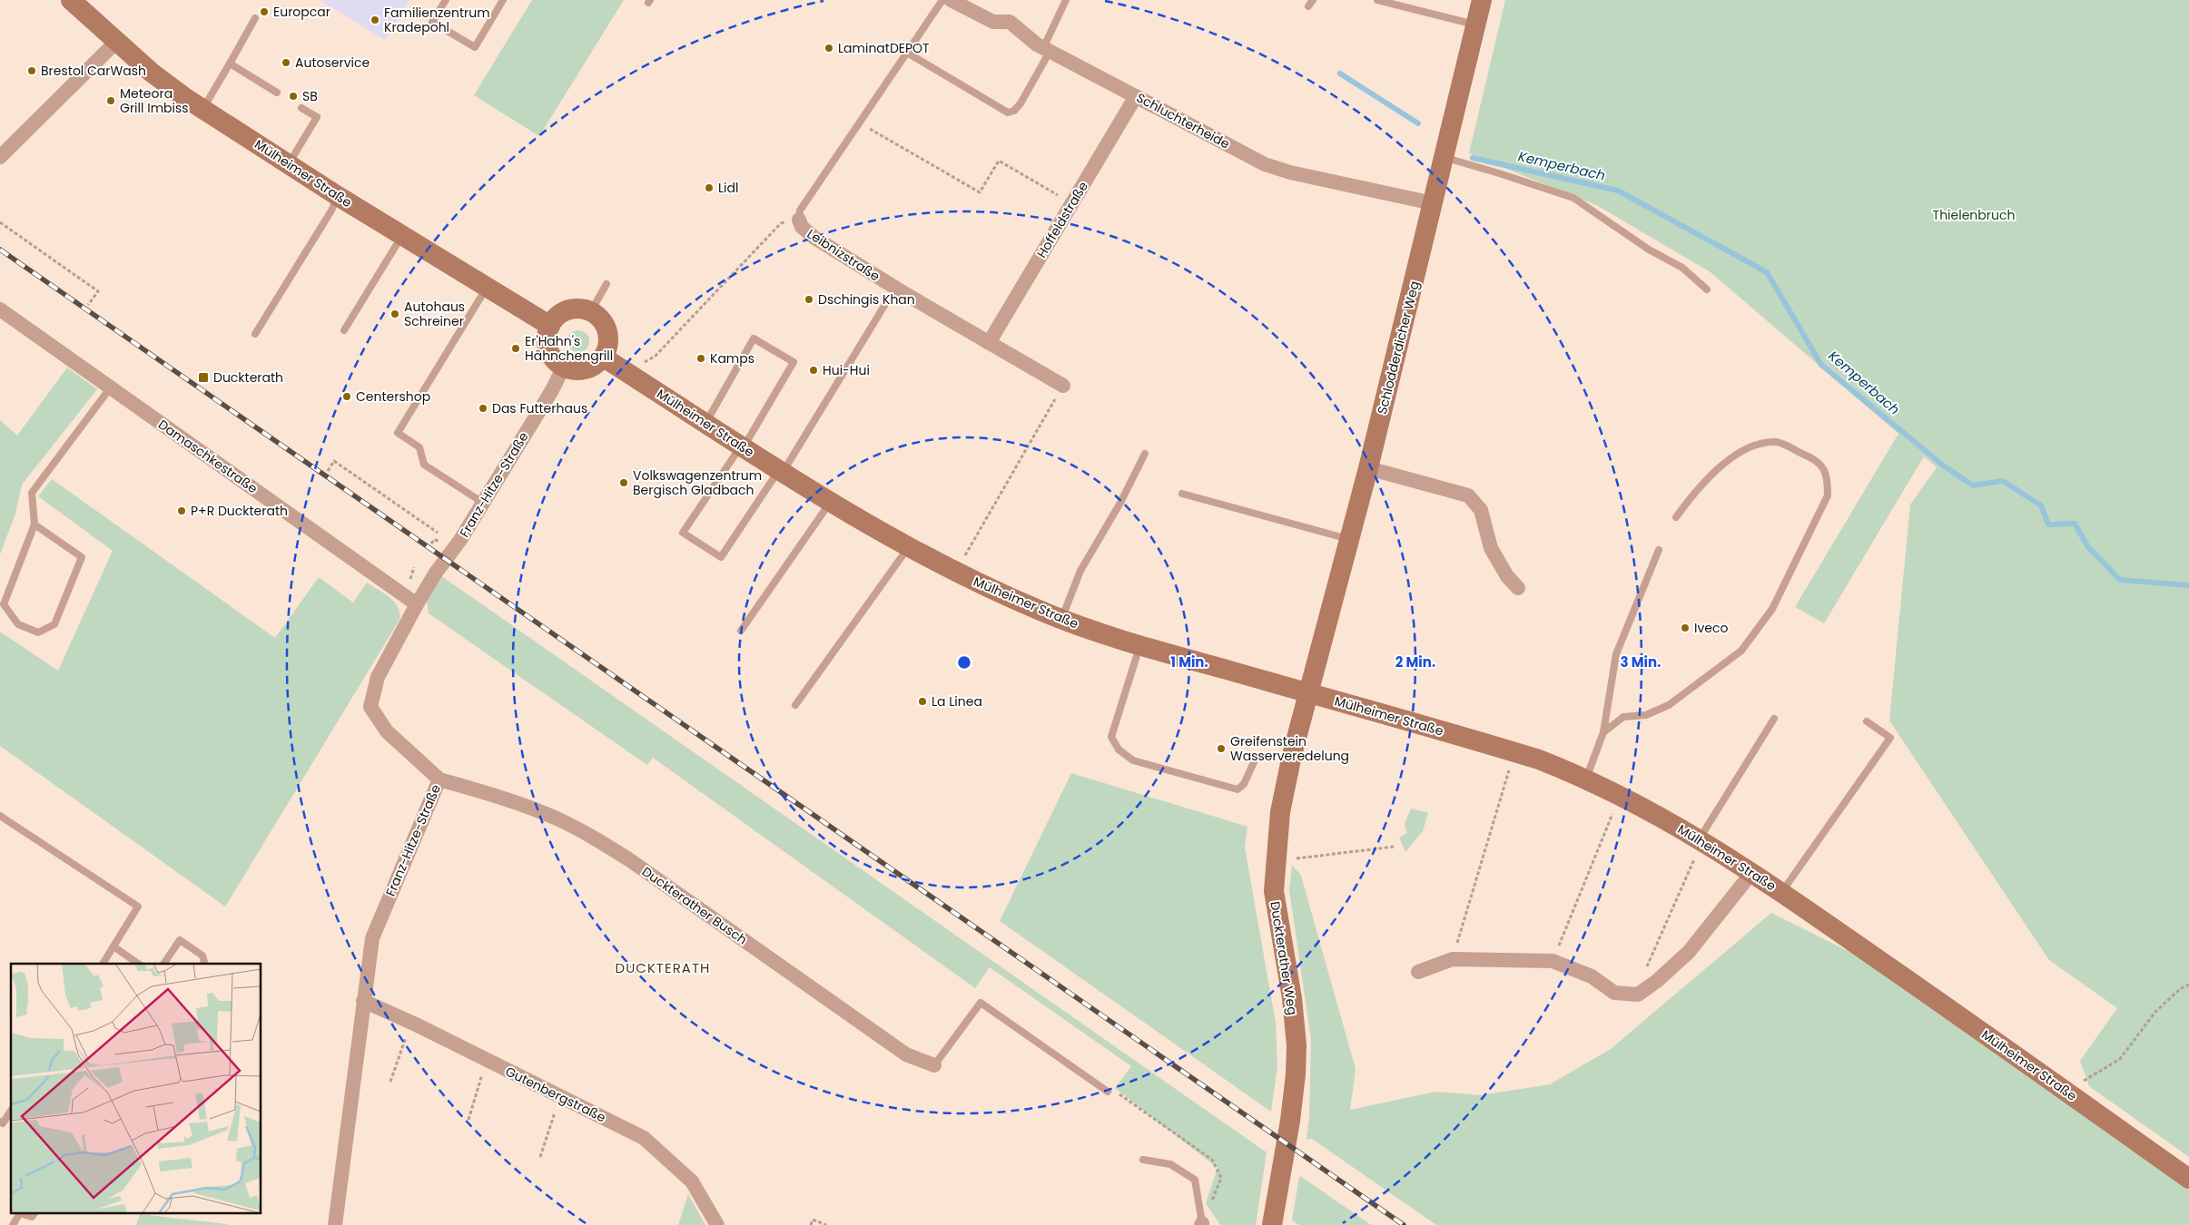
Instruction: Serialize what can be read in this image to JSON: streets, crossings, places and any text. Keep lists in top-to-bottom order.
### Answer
{
  "streets": {
    "main road": ["Mülheimer Straße", "Schlodderdicher Weg", "Duckterather Weg"],
    "street": [
      "Schluchterheide",
      "Hoffeldstraße",
      "Leibnizstraße",
      "Damaschkestraße",
      "Franz-Hitze-Straße",
      "Duckterather Busch",
      "Gutenbergstraße"
    ]
  },
  "crossings": [
    ["Schluchterheide", "Hoffeldstraße"],
    ["Schluchterheide", "Schlodderdicher Weg"],
    ["Mülheimer Straße", "Schlodderdicher Weg"],
    ["Mülheimer Straße", "Franz-Hitze-Straße"],
    ["Mülheimer Straße", "Duckterather Weg"],
    ["Hoffeldstraße", "Leibnizstraße"],
    ["Schlodderdicher Weg", "Duckterather Weg"],
    ["Damaschkestraße", "Franz-Hitze-Straße"],
    ["Franz-Hitze-Straße", "Duckterather Busch"],
    ["Franz-Hitze-Straße", "Gutenbergstraße"]
  ],
  "districts": ["DUCKTERATH"],
  "water": ["Kemperbach"],
  "parks": ["Thielenbruch"],
  "places": {
    "other": [
      "Europcar",
      "Familienzentrum Kradepohl",
      "LaminatDEPOT",
      "Autoservice",
      "Brestol CarWash",
      "SB",
      "Meteora Grill Imbiss",
      "Lidl",
      "Dschingis Khan",
      "Autohaus Schreiner",
      "Er'Hahn's Hähnchengrill",
      "Kamps",
      "Hui-Hui",
      "Centershop",
      "Das Futterhaus",
      "Volkswagenzentrum Bergisch Gladbach",
      "P+R Duckterath",
      "Iveco",
      "La Linea",
      "Greifenstein Wasserveredelung"
    ],
    "transit": ["Duckterath"]
  },
  "rings": ["1 Min.", "2 Min.", "3 Min."]
}
